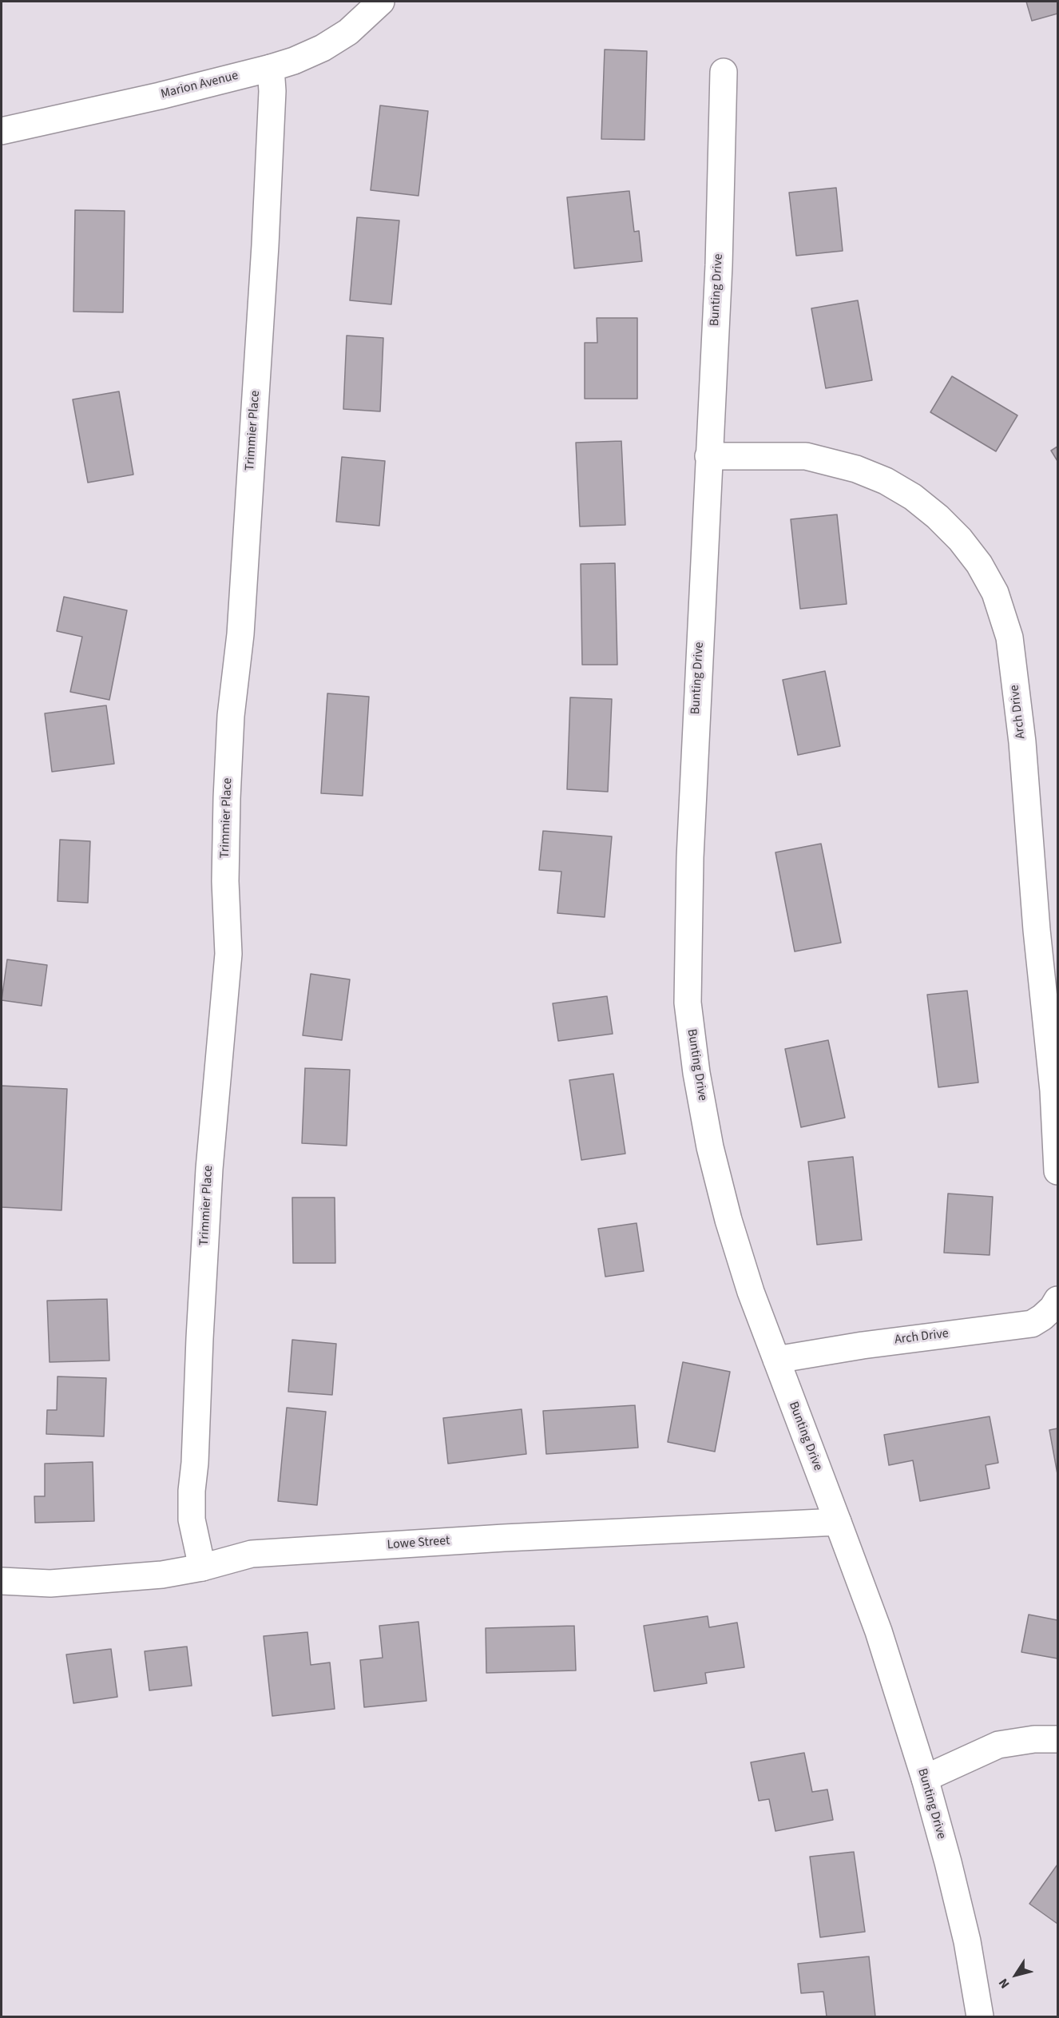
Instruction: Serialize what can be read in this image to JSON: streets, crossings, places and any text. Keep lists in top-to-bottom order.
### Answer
{
  "streets": {
    "street": [
      "Marion Avenue",
      "Bunting Drive",
      "Trimmier Place",
      "Arch Drive",
      "Lowe Street"
    ]
  },
  "crossings": [
    ["Marion Avenue", "Trimmier Place"],
    ["Bunting Drive", "Arch Drive"],
    ["Bunting Drive", "Lowe Street"],
    ["Trimmier Place", "Lowe Street"]
  ],
  "north": "bottom left"
}
